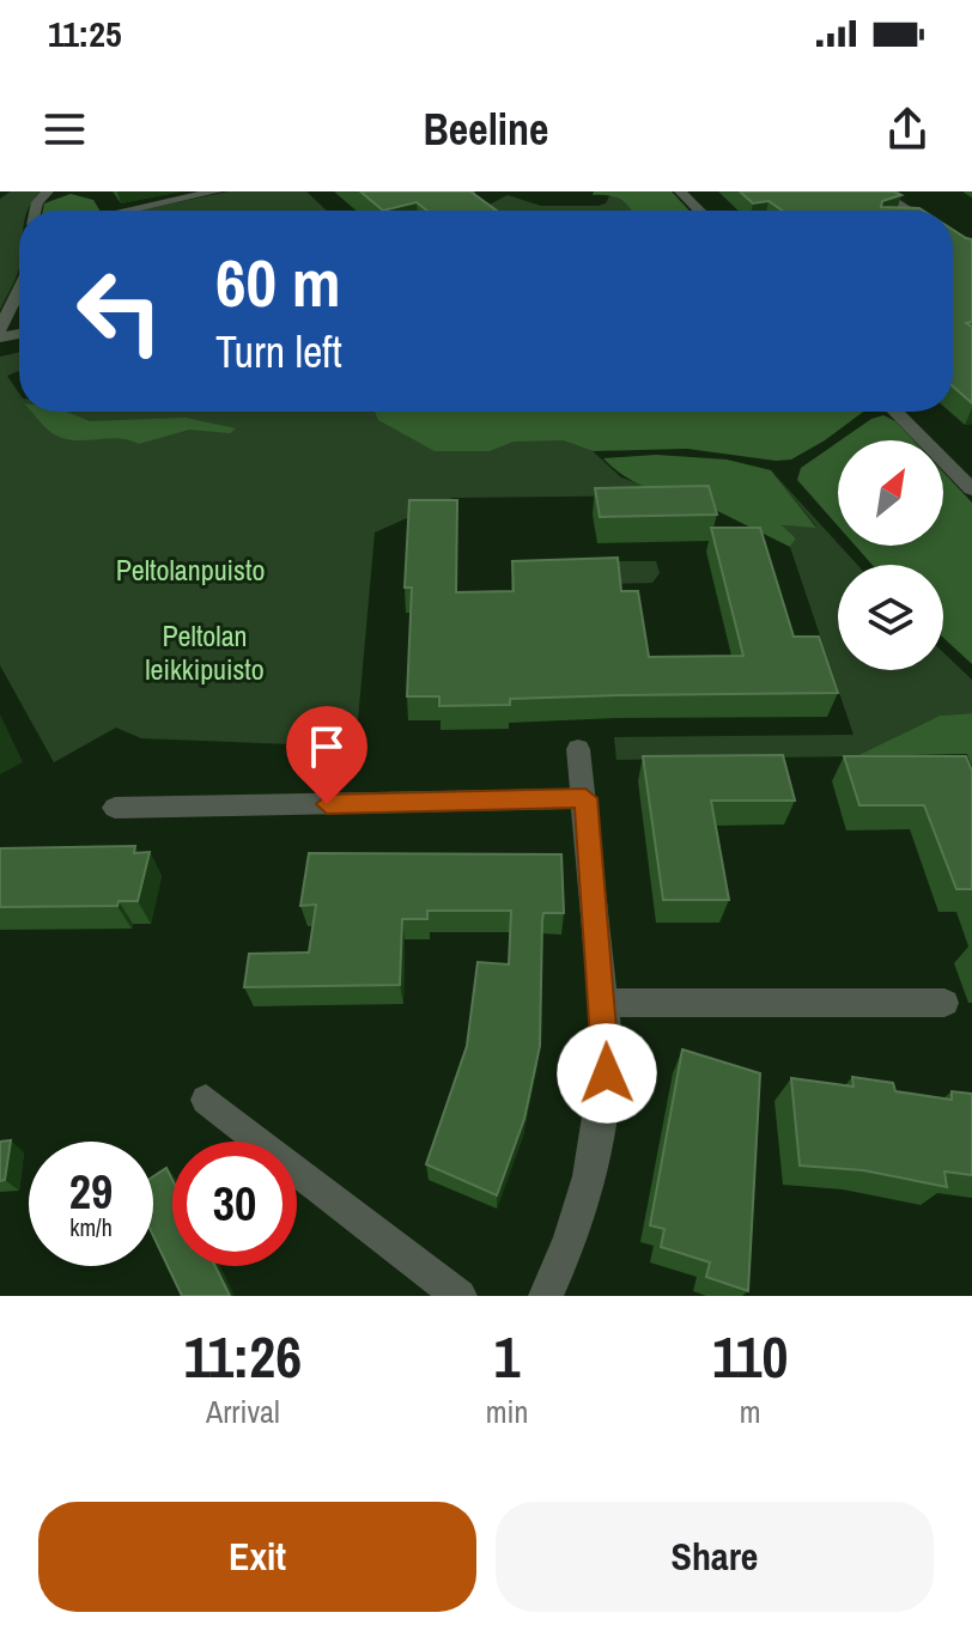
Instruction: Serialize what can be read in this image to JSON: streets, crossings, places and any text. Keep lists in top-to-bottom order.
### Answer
{
  "parks": ["Peltolanpuisto", "Peltolan leikkipuisto"],
  "north": "top right",
  "page": {
    "status": "11:25",
    "header": "Beeline",
    "turn": ["60 m", "Turn left"],
    "speed": "29 km/h",
    "limit": "30",
    "eta": [
      "11:26",
      "Arrival",
      "1",
      "min",
      "110",
      "m"
    ],
    "buttons": ["Exit", "Share"]
  }
}
